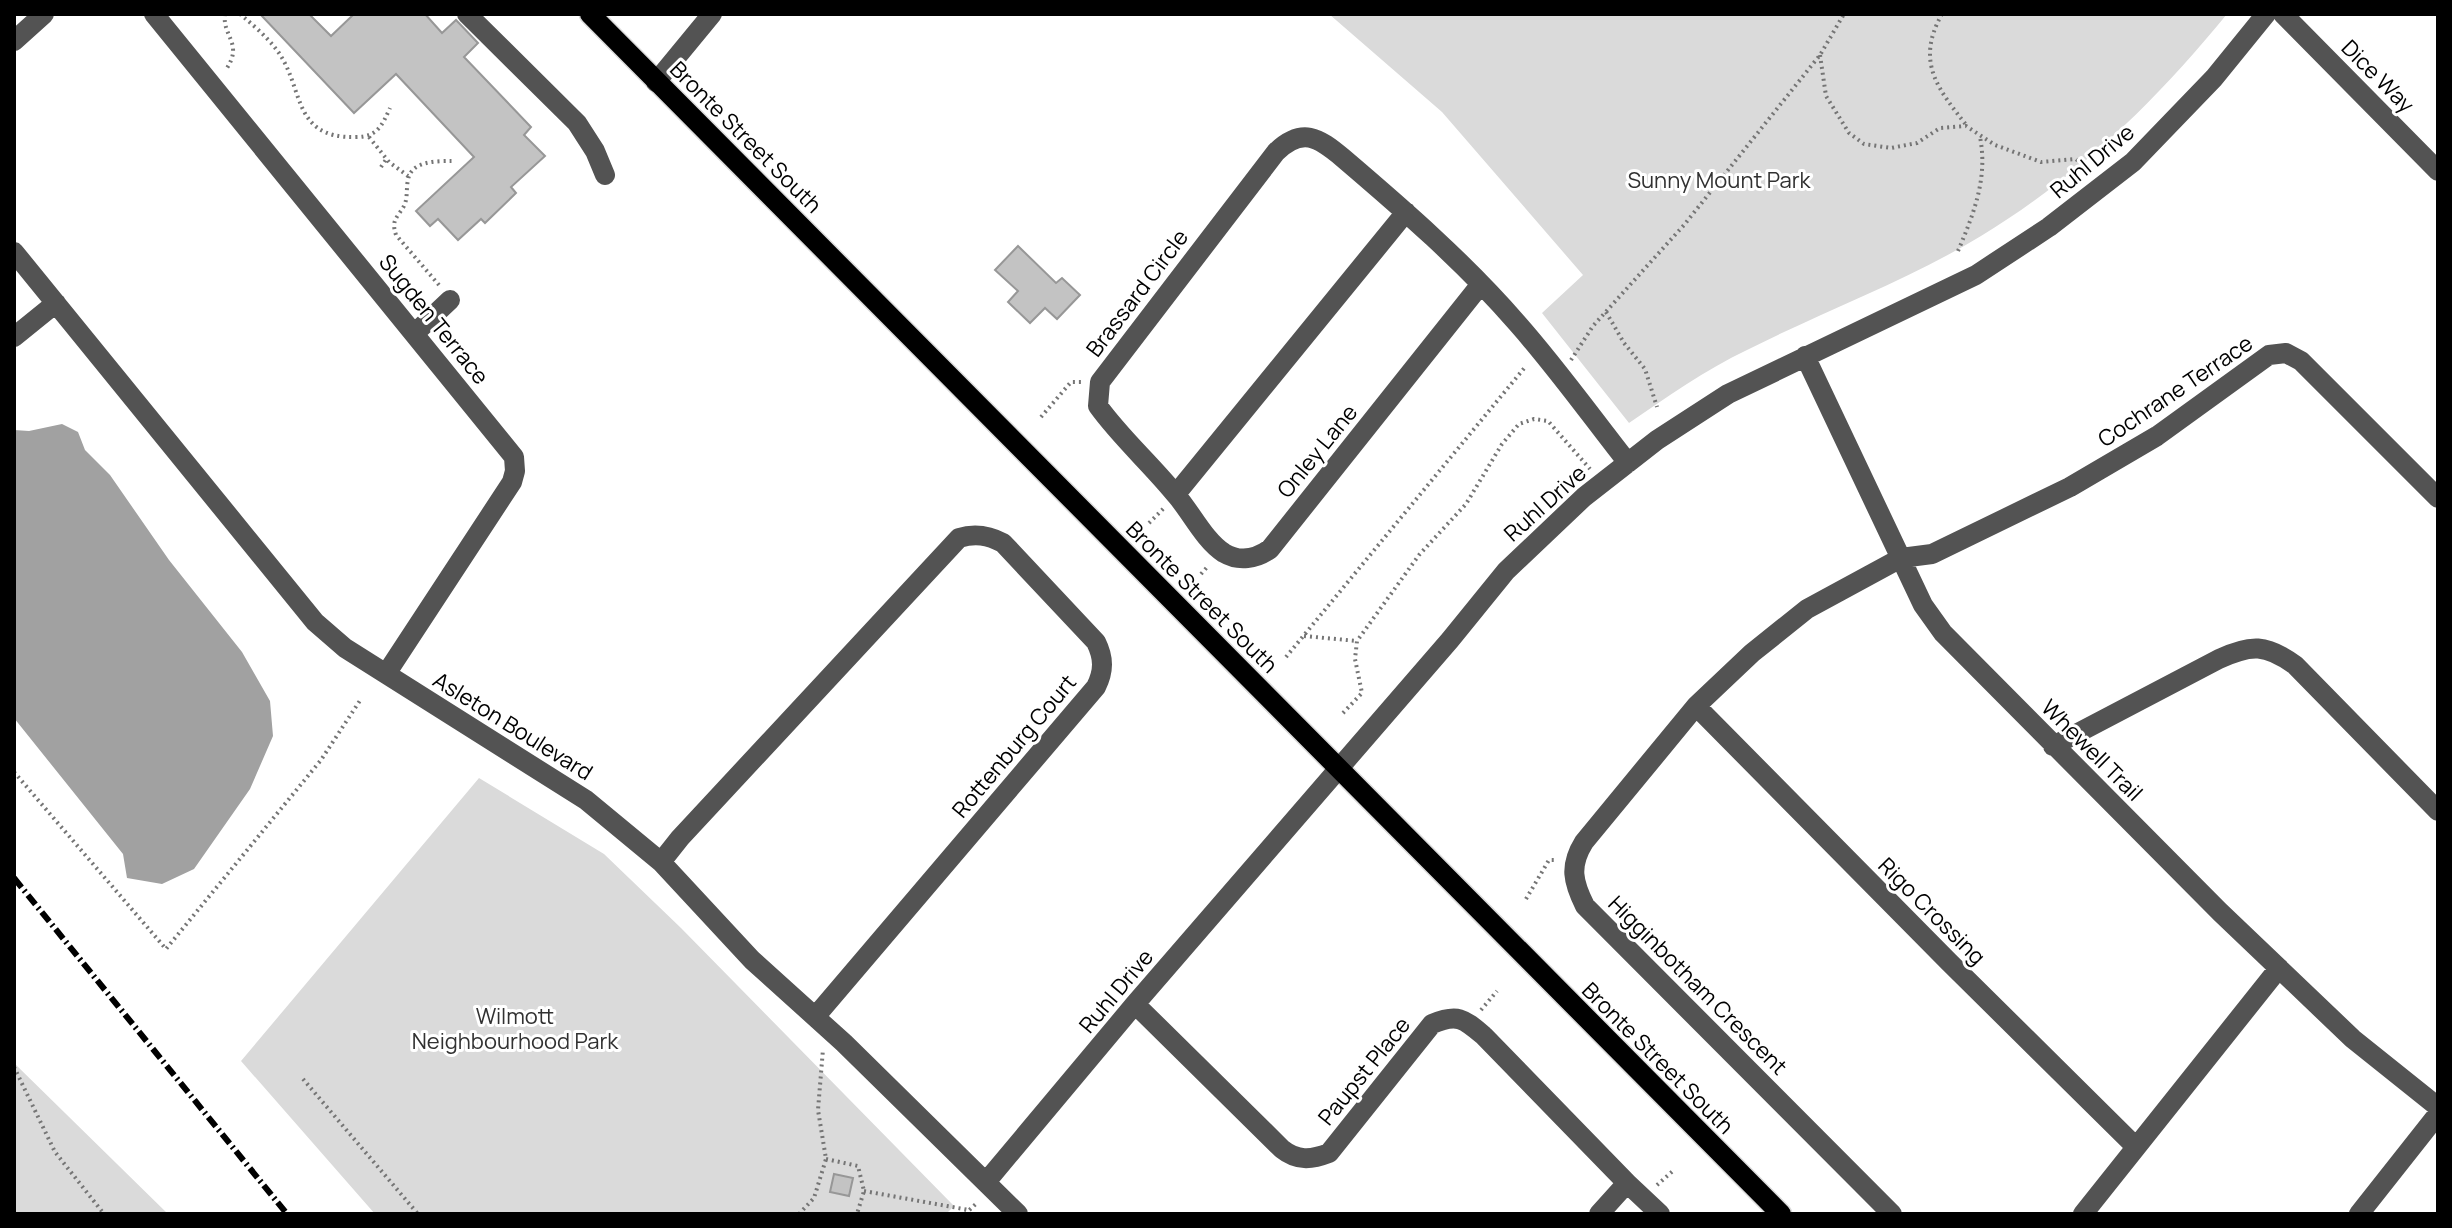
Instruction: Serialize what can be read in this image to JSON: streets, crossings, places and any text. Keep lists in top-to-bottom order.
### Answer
{
  "streets": {
    "main road": ["Bronte Street South"],
    "street": [
      "Dice Way",
      "Ruhl Drive",
      "Brassard Circle",
      "Sugden Terrace",
      "Cochrane Terrace",
      "Onley Lane",
      "Asleton Boulevard",
      "Rottenburg Court",
      "Whewell Trail",
      "Rigo Crossing",
      "Higginbotham Crescent",
      "Paupst Place"
    ]
  },
  "crossings": [
    ["Bronte Street South", "Ruhl Drive"],
    ["Ruhl Drive", "Brassard Circle"],
    ["Ruhl Drive", "Asleton Boulevard"],
    ["Ruhl Drive", "Whewell Trail"],
    ["Ruhl Drive", "Paupst Place"],
    ["Brassard Circle", "Onley Lane"],
    ["Sugden Terrace", "Asleton Boulevard"],
    ["Cochrane Terrace", "Whewell Trail"],
    ["Asleton Boulevard", "Rottenburg Court"]
  ],
  "parks": ["Sunny Mount Park", "Wilmott Neighbourhood Park"]
}
